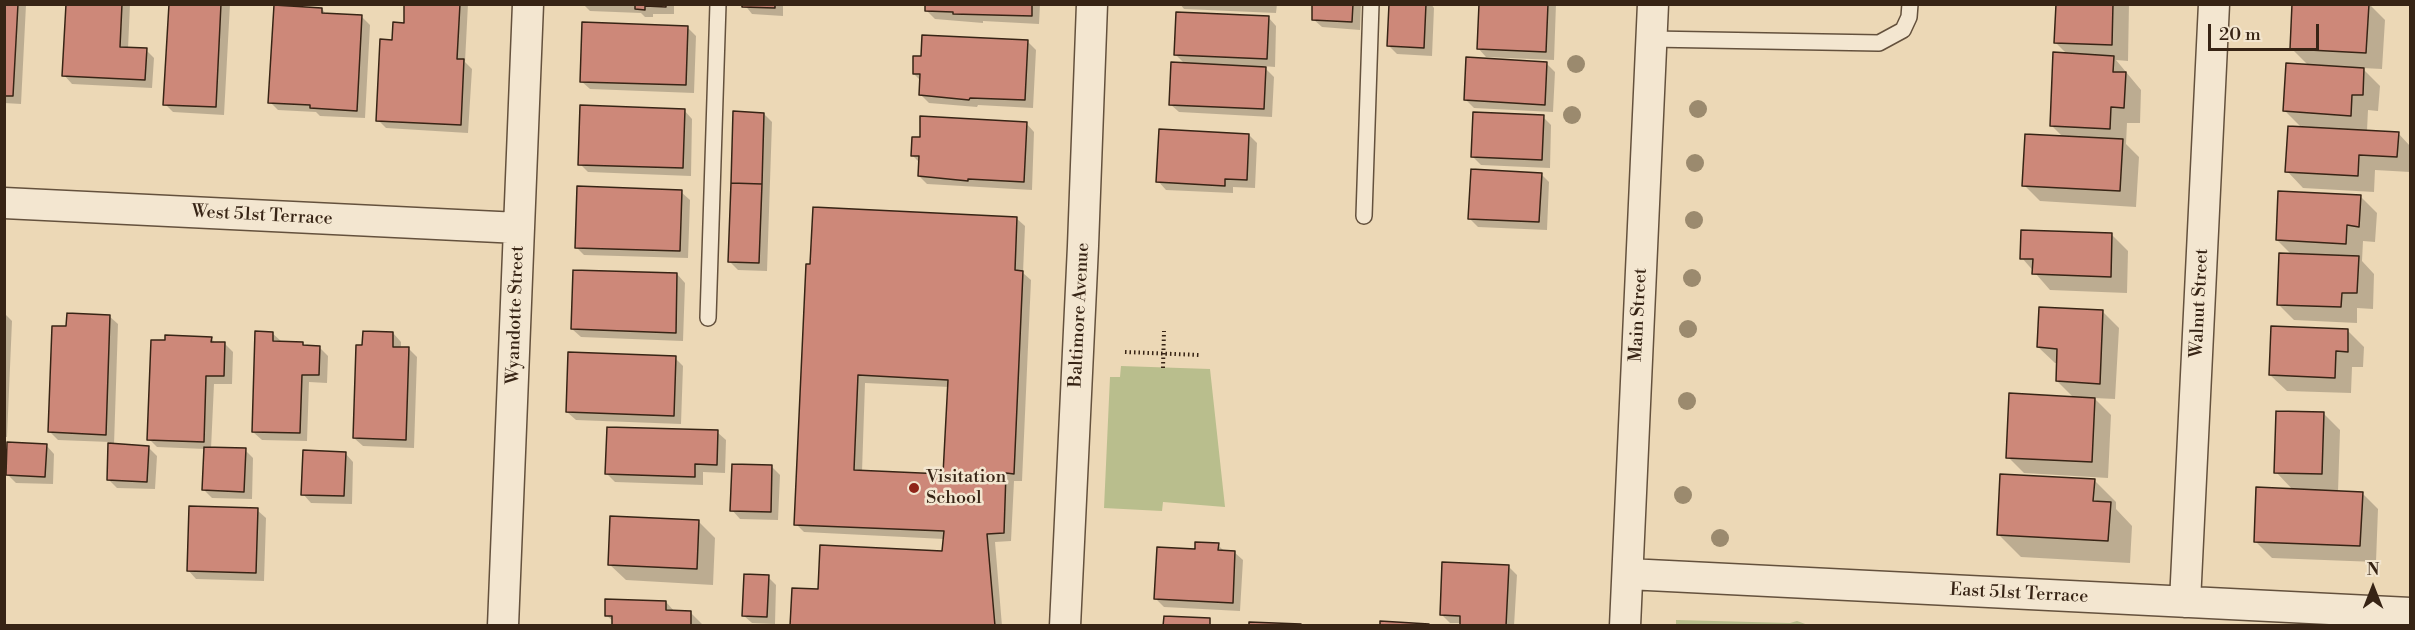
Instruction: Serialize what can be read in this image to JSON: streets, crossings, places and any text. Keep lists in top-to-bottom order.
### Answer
{
  "streets": {
    "street": [
      "West 51st Terrace",
      "Walnut Street",
      "Wyandotte Street",
      "Baltimore Avenue",
      "Main Street",
      "East 51st Terrace"
    ]
  },
  "crossings": [
    ["West 51st Terrace", "Wyandotte Street"],
    ["Walnut Street", "East 51st Terrace"],
    ["Main Street", "East 51st Terrace"]
  ],
  "places": ["Visitation School"],
  "scale_bar": "20 m",
  "north": "top"
}
